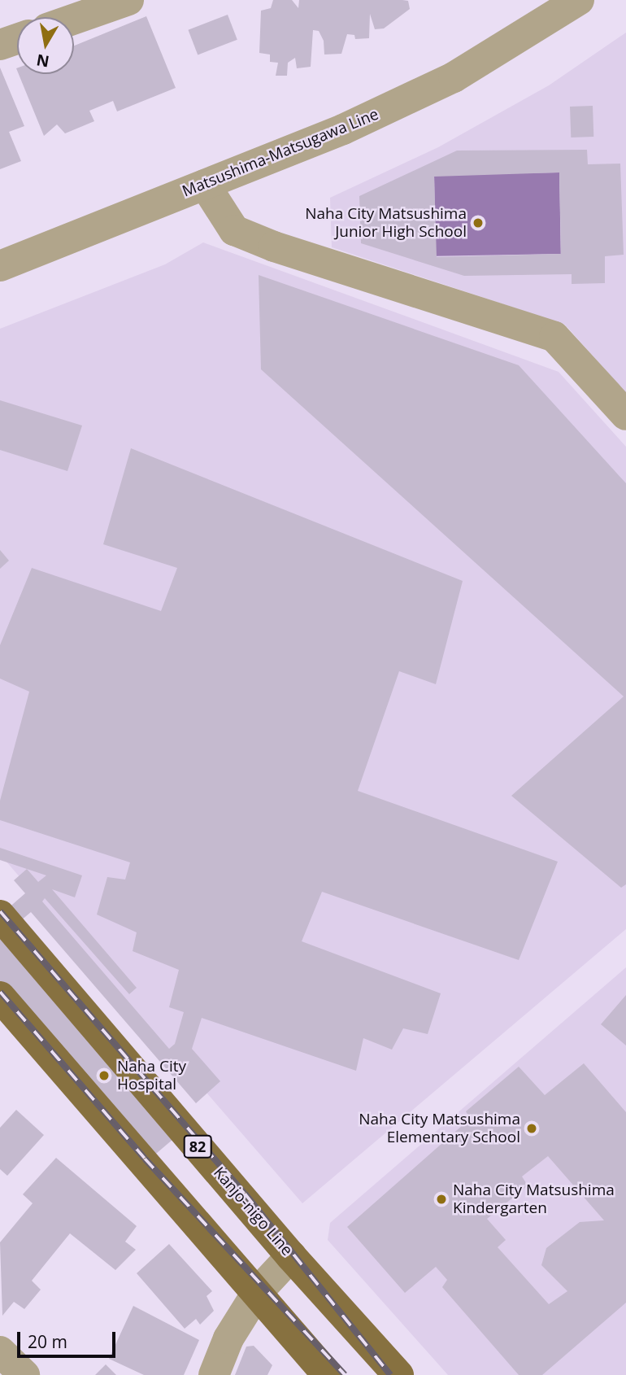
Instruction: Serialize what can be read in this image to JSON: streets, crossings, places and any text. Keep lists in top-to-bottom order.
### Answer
{
  "streets": {
    "main road": ["82", "Kanjo-nigo Line"],
    "street": ["Matsushima-Matsugawa Line"]
  },
  "places": [
    "Naha City Matsushima Junior High School",
    "Naha City Hospital",
    "Naha City Matsushima Elementary School",
    "Naha City Matsushima Kindergarten"
  ],
  "scale_bar": "20 m",
  "north": "bottom"
}
